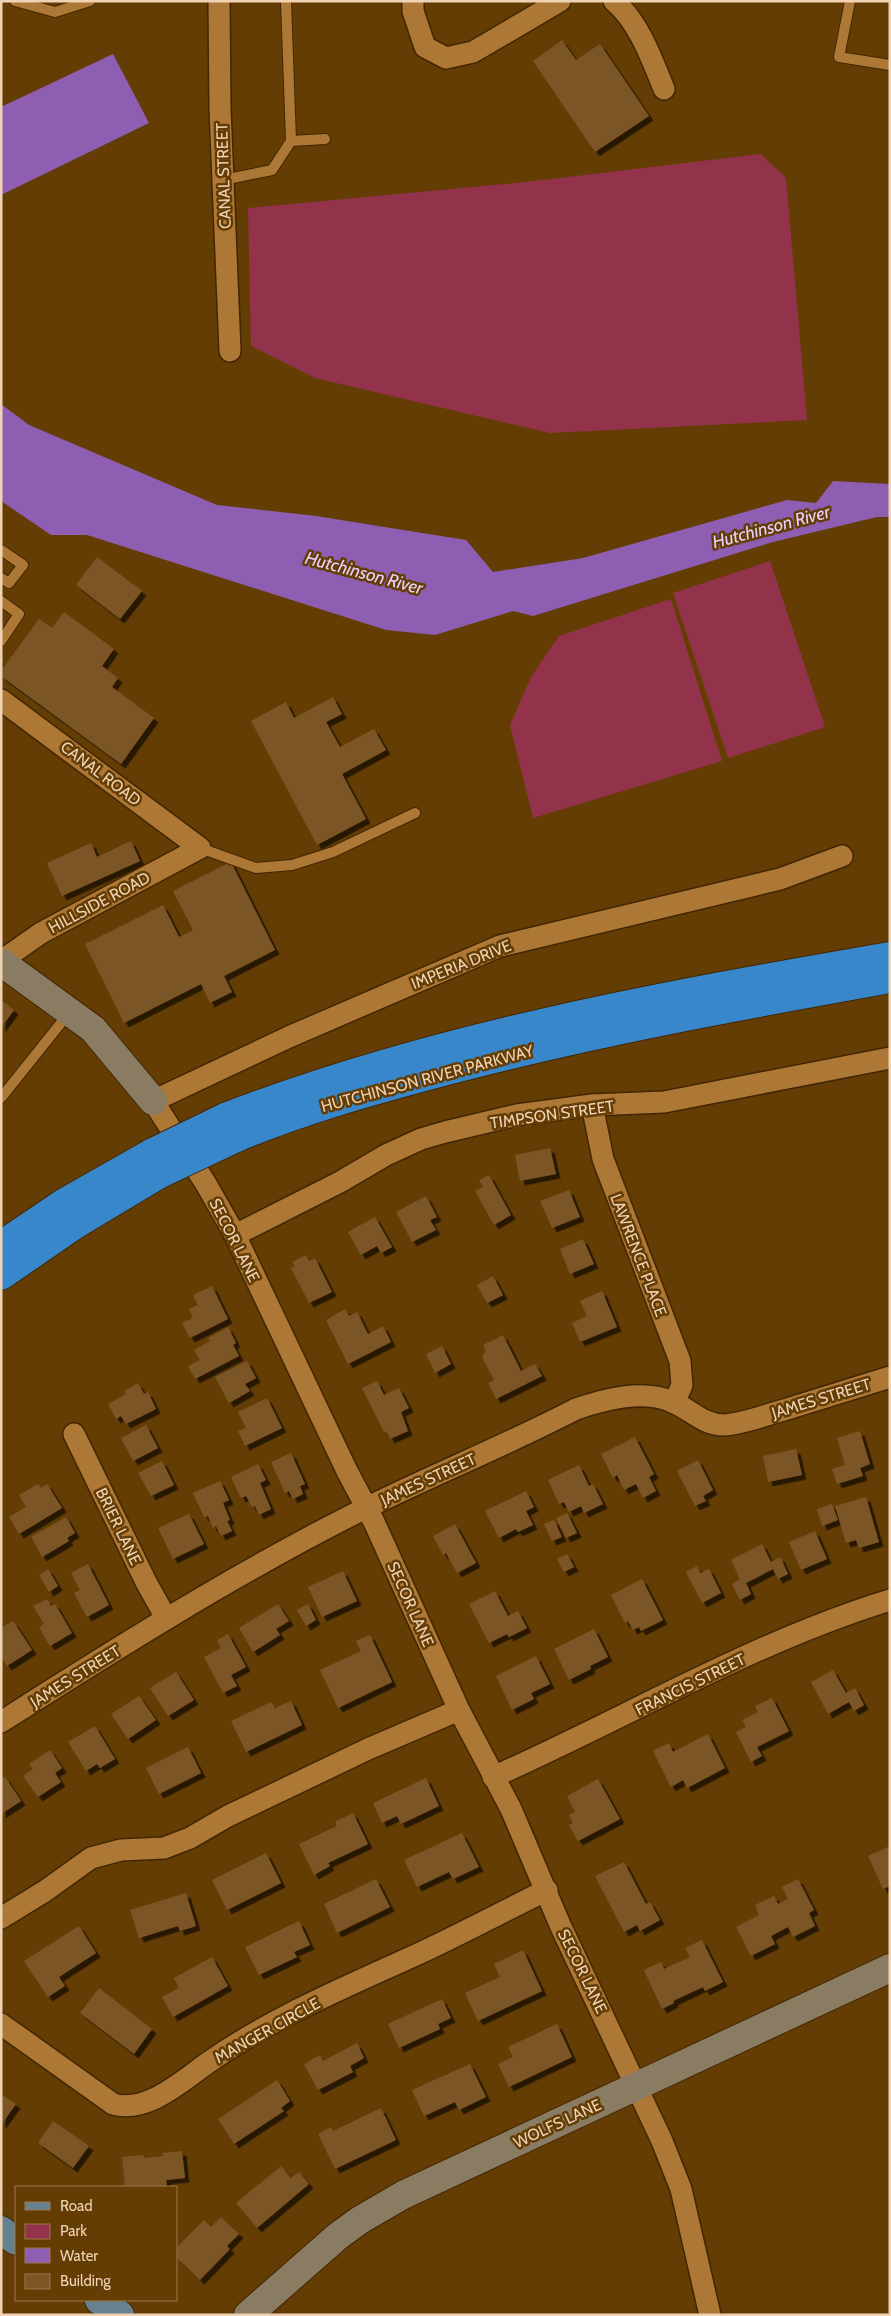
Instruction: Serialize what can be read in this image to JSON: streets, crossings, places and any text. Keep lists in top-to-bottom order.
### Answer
{
  "streets": {
    "highway": ["HUTCHINSON RIVER PARKWAY"],
    "street": [
      "CANAL STREET",
      "CANAL ROAD",
      "HILLSIDE ROAD",
      "IMPERIA DRIVE",
      "TIMPSON STREET",
      "SECOR LANE",
      "LAWRENCE PLACE",
      "JAMES STREET",
      "BRIER LANE",
      "FRANCIS STREET",
      "MANGER CIRCLE",
      "WOLFS LANE"
    ]
  },
  "crossings": [
    ["CANAL ROAD", "HILLSIDE ROAD"],
    ["HILLSIDE ROAD", "SECOR LANE"],
    ["IMPERIA DRIVE", "SECOR LANE"],
    ["TIMPSON STREET", "SECOR LANE"],
    ["TIMPSON STREET", "LAWRENCE PLACE"],
    ["SECOR LANE", "JAMES STREET"],
    ["SECOR LANE", "FRANCIS STREET"],
    ["SECOR LANE", "MANGER CIRCLE"],
    ["SECOR LANE", "WOLFS LANE"],
    ["LAWRENCE PLACE", "JAMES STREET"],
    ["JAMES STREET", "BRIER LANE"]
  ],
  "water": ["Hutchinson River"],
  "legend": [
    "Road",
    "Park",
    "Water",
    "Building"
  ]
}
